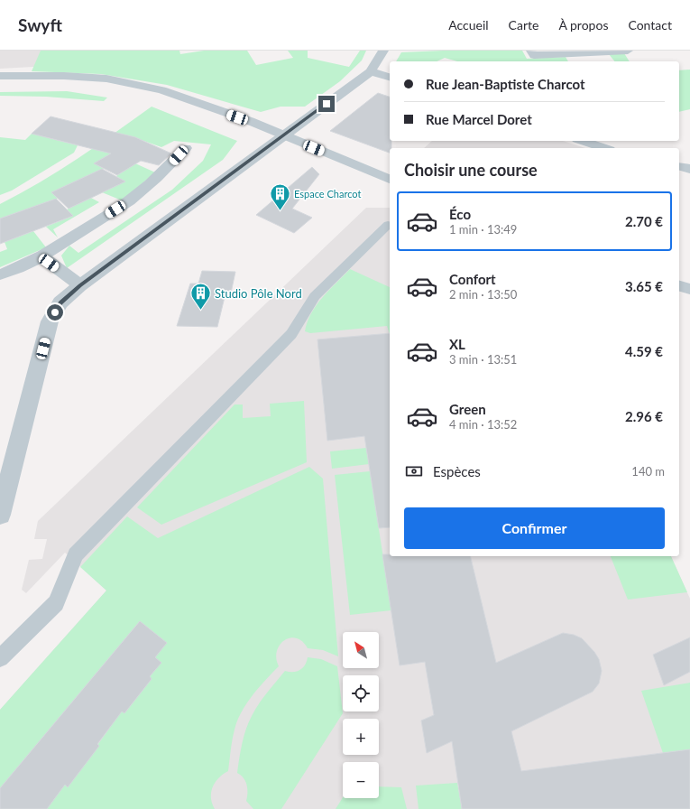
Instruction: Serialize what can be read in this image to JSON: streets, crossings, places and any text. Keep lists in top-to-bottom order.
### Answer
{
  "places": {
    "building": ["Espace Charcot", "Studio Pôle Nord"]
  },
  "north": "top left",
  "page": {
    "header": "Swyft",
    "nav": [
      "Accueil",
      "Carte",
      "À propos",
      "Contact"
    ],
    "banner": ["Rue Jean-Baptiste Charcot", "Rue Marcel Doret"],
    "heading": "Choisir une course",
    "list": [
      {
        "name": "Éco",
        "note": "1 min · 13:49",
        "value": "2.70 €"
      },
      {
        "name": "Confort",
        "note": "2 min · 13:50",
        "value": "3.65 €"
      },
      {
        "name": "XL",
        "note": "3 min · 13:51",
        "value": "4.59 €"
      },
      {
        "name": "Green",
        "note": "4 min · 13:52",
        "value": "2.96 €"
      }
    ],
    "pay": ["Espèces", "140 m"],
    "buttons": "Confirmer",
    "map_buttons": ["+", "−"]
  }
}
